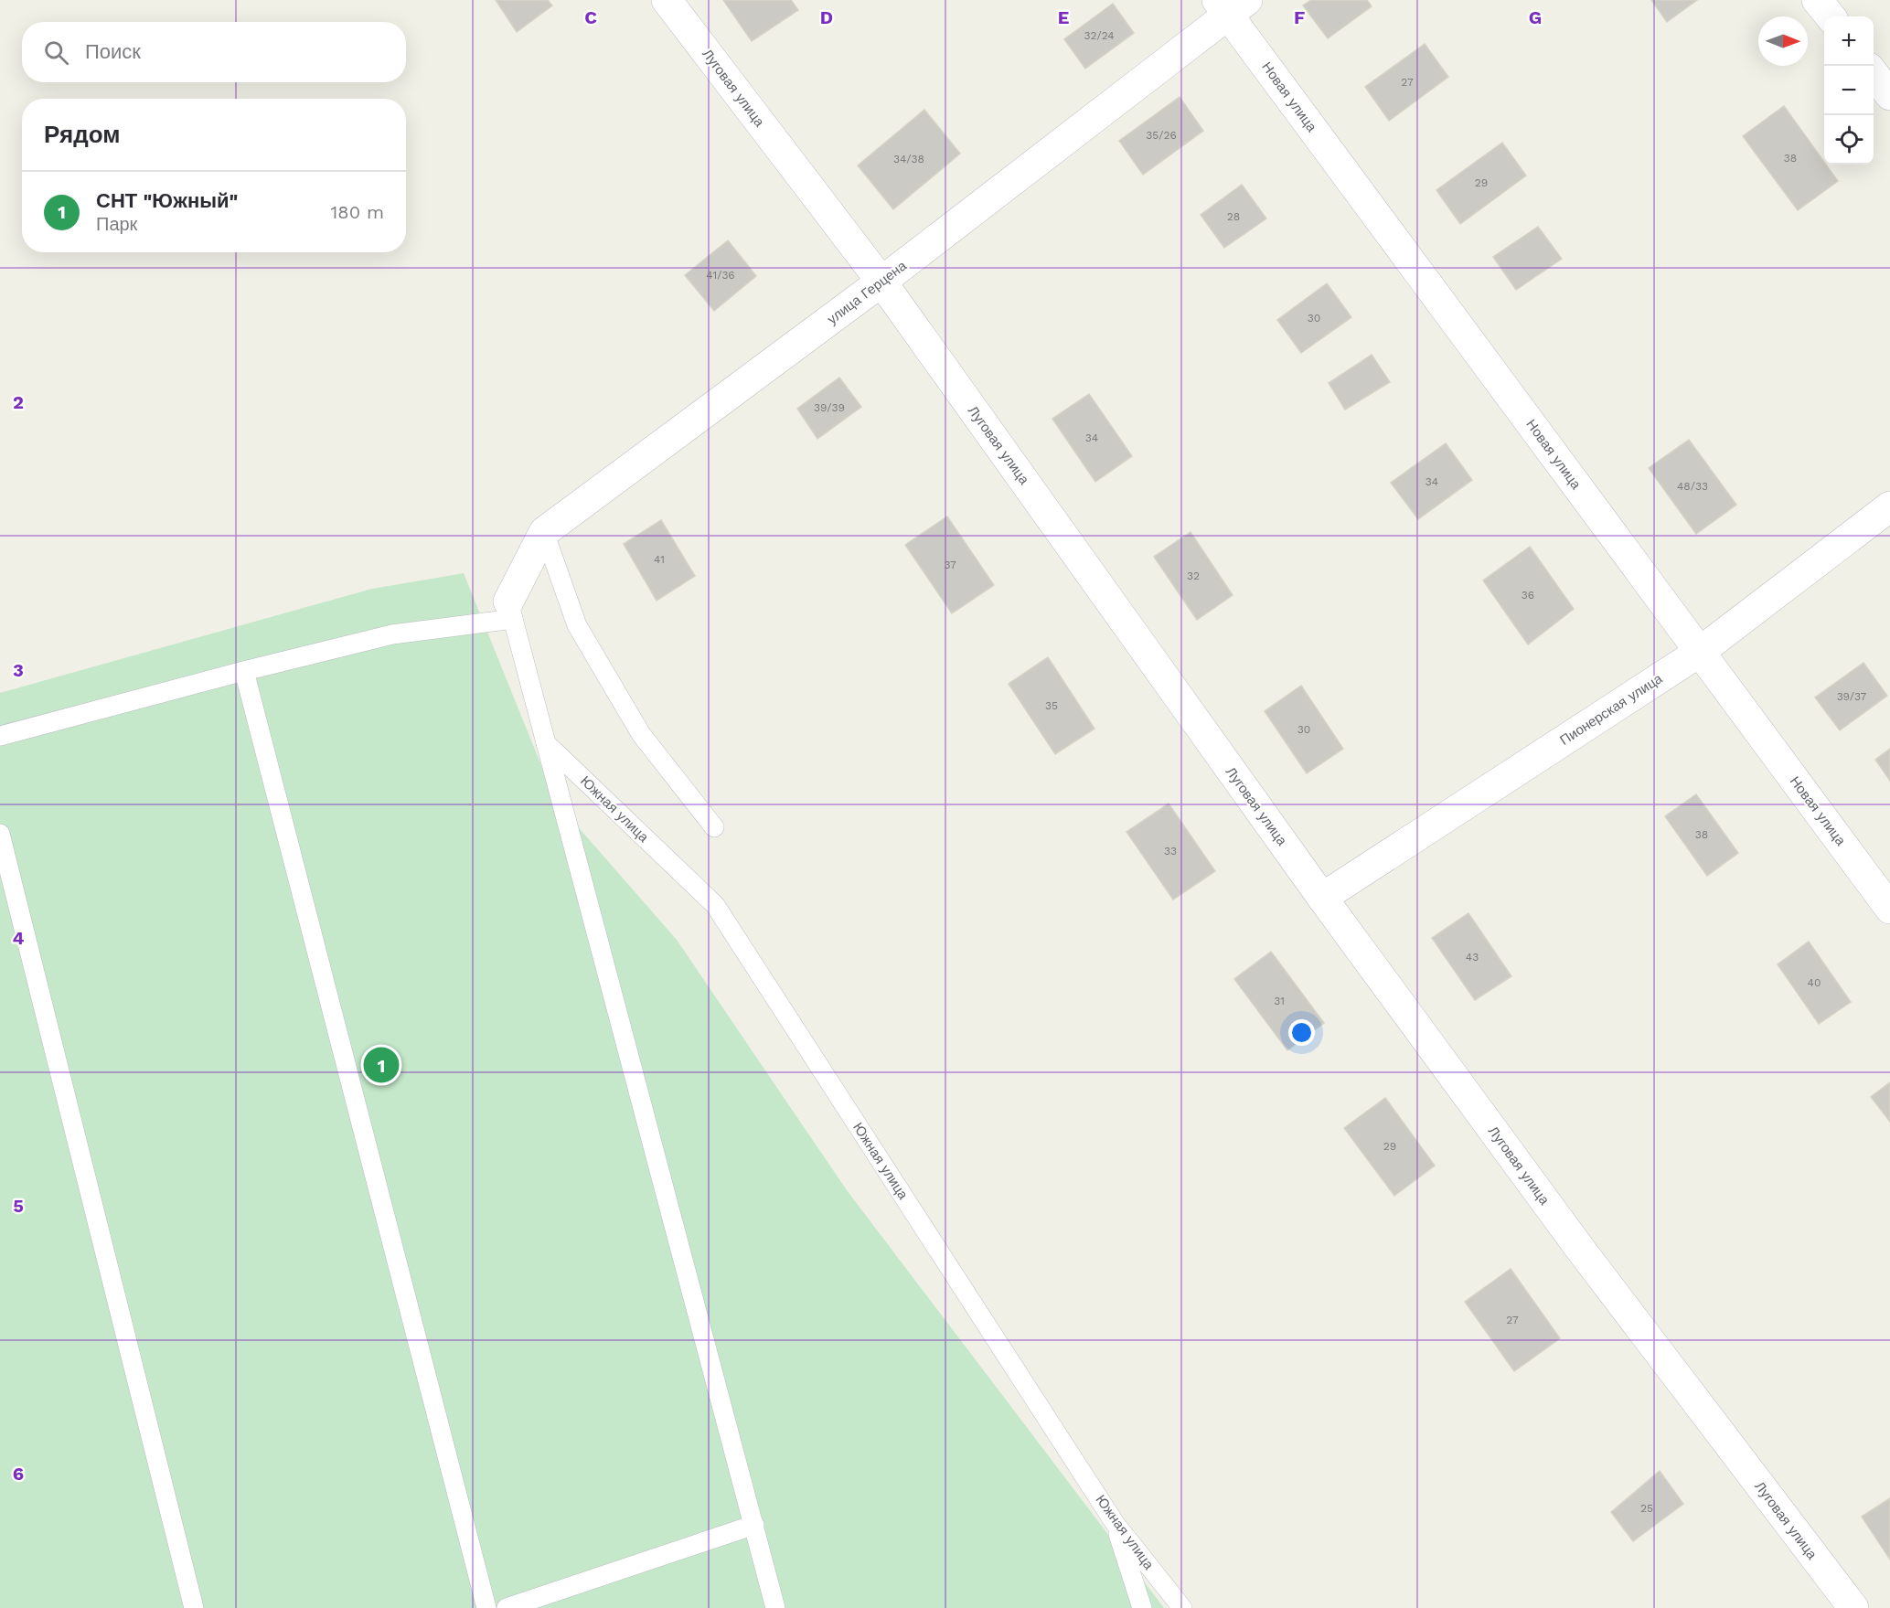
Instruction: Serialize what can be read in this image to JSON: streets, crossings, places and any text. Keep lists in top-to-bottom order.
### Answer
{
  "streets": {
    "street": [
      "Луговая улица",
      "Новая улица",
      "улица Герцена",
      "Пионерская улица"
    ],
    "lane": ["Южная улица"]
  },
  "crossings": [
    ["Луговая улица", "улица Герцена"],
    ["Луговая улица", "Пионерская улица"],
    ["Новая улица", "улица Герцена"],
    ["Новая улица", "Пионерская улица"]
  ],
  "house_numbers": [
    "32/24",
    "27",
    "35/26",
    "38",
    "34/38",
    "29",
    "28",
    "41/36",
    "30",
    "39/39",
    "34",
    "34",
    "48/33",
    "41",
    "37",
    "32",
    "36",
    "39/37",
    "35",
    "30",
    "38",
    "33",
    "43",
    "40",
    "31",
    "29",
    "27",
    "25"
  ],
  "north": "right",
  "page": {
    "map_buttons": ["+", "−"],
    "search": "Поиск",
    "heading": "Рядом",
    "list": [
      {
        "mark": "1",
        "name": "СНТ \"Южный\"",
        "note": "Парк",
        "value": "180 m"
      }
    ],
    "pins": "1"
  },
  "grid": {
    "columns": [
      "C",
      "D",
      "E",
      "F",
      "G"
    ],
    "rows": [
      "2",
      "3",
      "4",
      "5",
      "6"
    ]
  }
}
